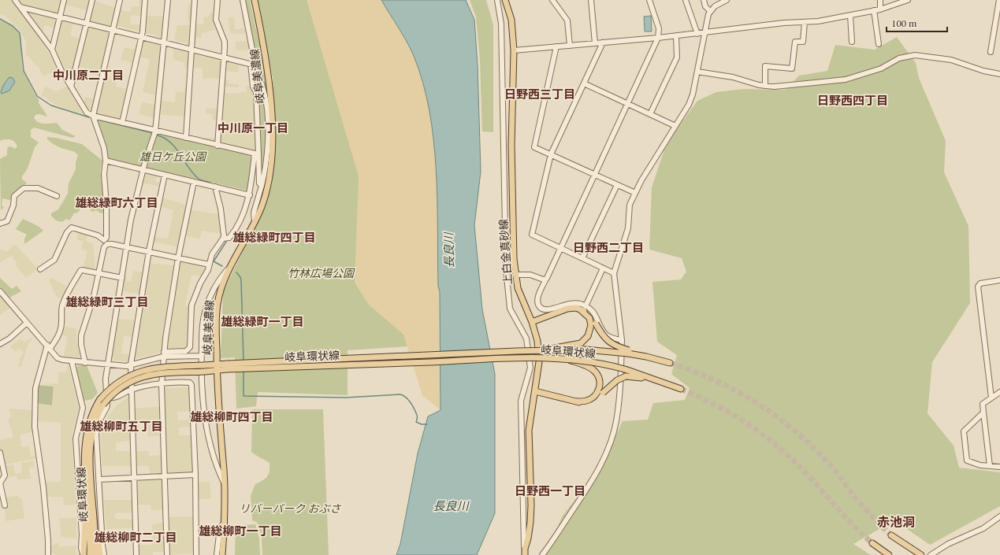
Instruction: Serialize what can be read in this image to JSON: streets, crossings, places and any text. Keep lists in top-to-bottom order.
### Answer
{
  "streets": {
    "main road": ["岐阜美濃線", "上白金真砂線", "岐阜環状線"]
  },
  "crossings": [
    ["岐阜美濃線", "岐阜環状線"]
  ],
  "districts": [
    "中川原二丁目",
    "日野西三丁目",
    "日野西四丁目",
    "中川原一丁目",
    "雄総緑町六丁目",
    "雄総緑町四丁目",
    "日野西二丁目",
    "雄総緑町三丁目",
    "雄総緑町一丁目",
    "雄総柳町四丁目",
    "雄総柳町五丁目",
    "日野西一丁目",
    "赤池洞",
    "雄総柳町一丁目",
    "雄総柳町二丁目"
  ],
  "water": ["長良川"],
  "parks": ["雄日ケ丘公園", "竹林広場公園", "リバーパーク おぶさ"],
  "scale_bar": "100 m"
}
